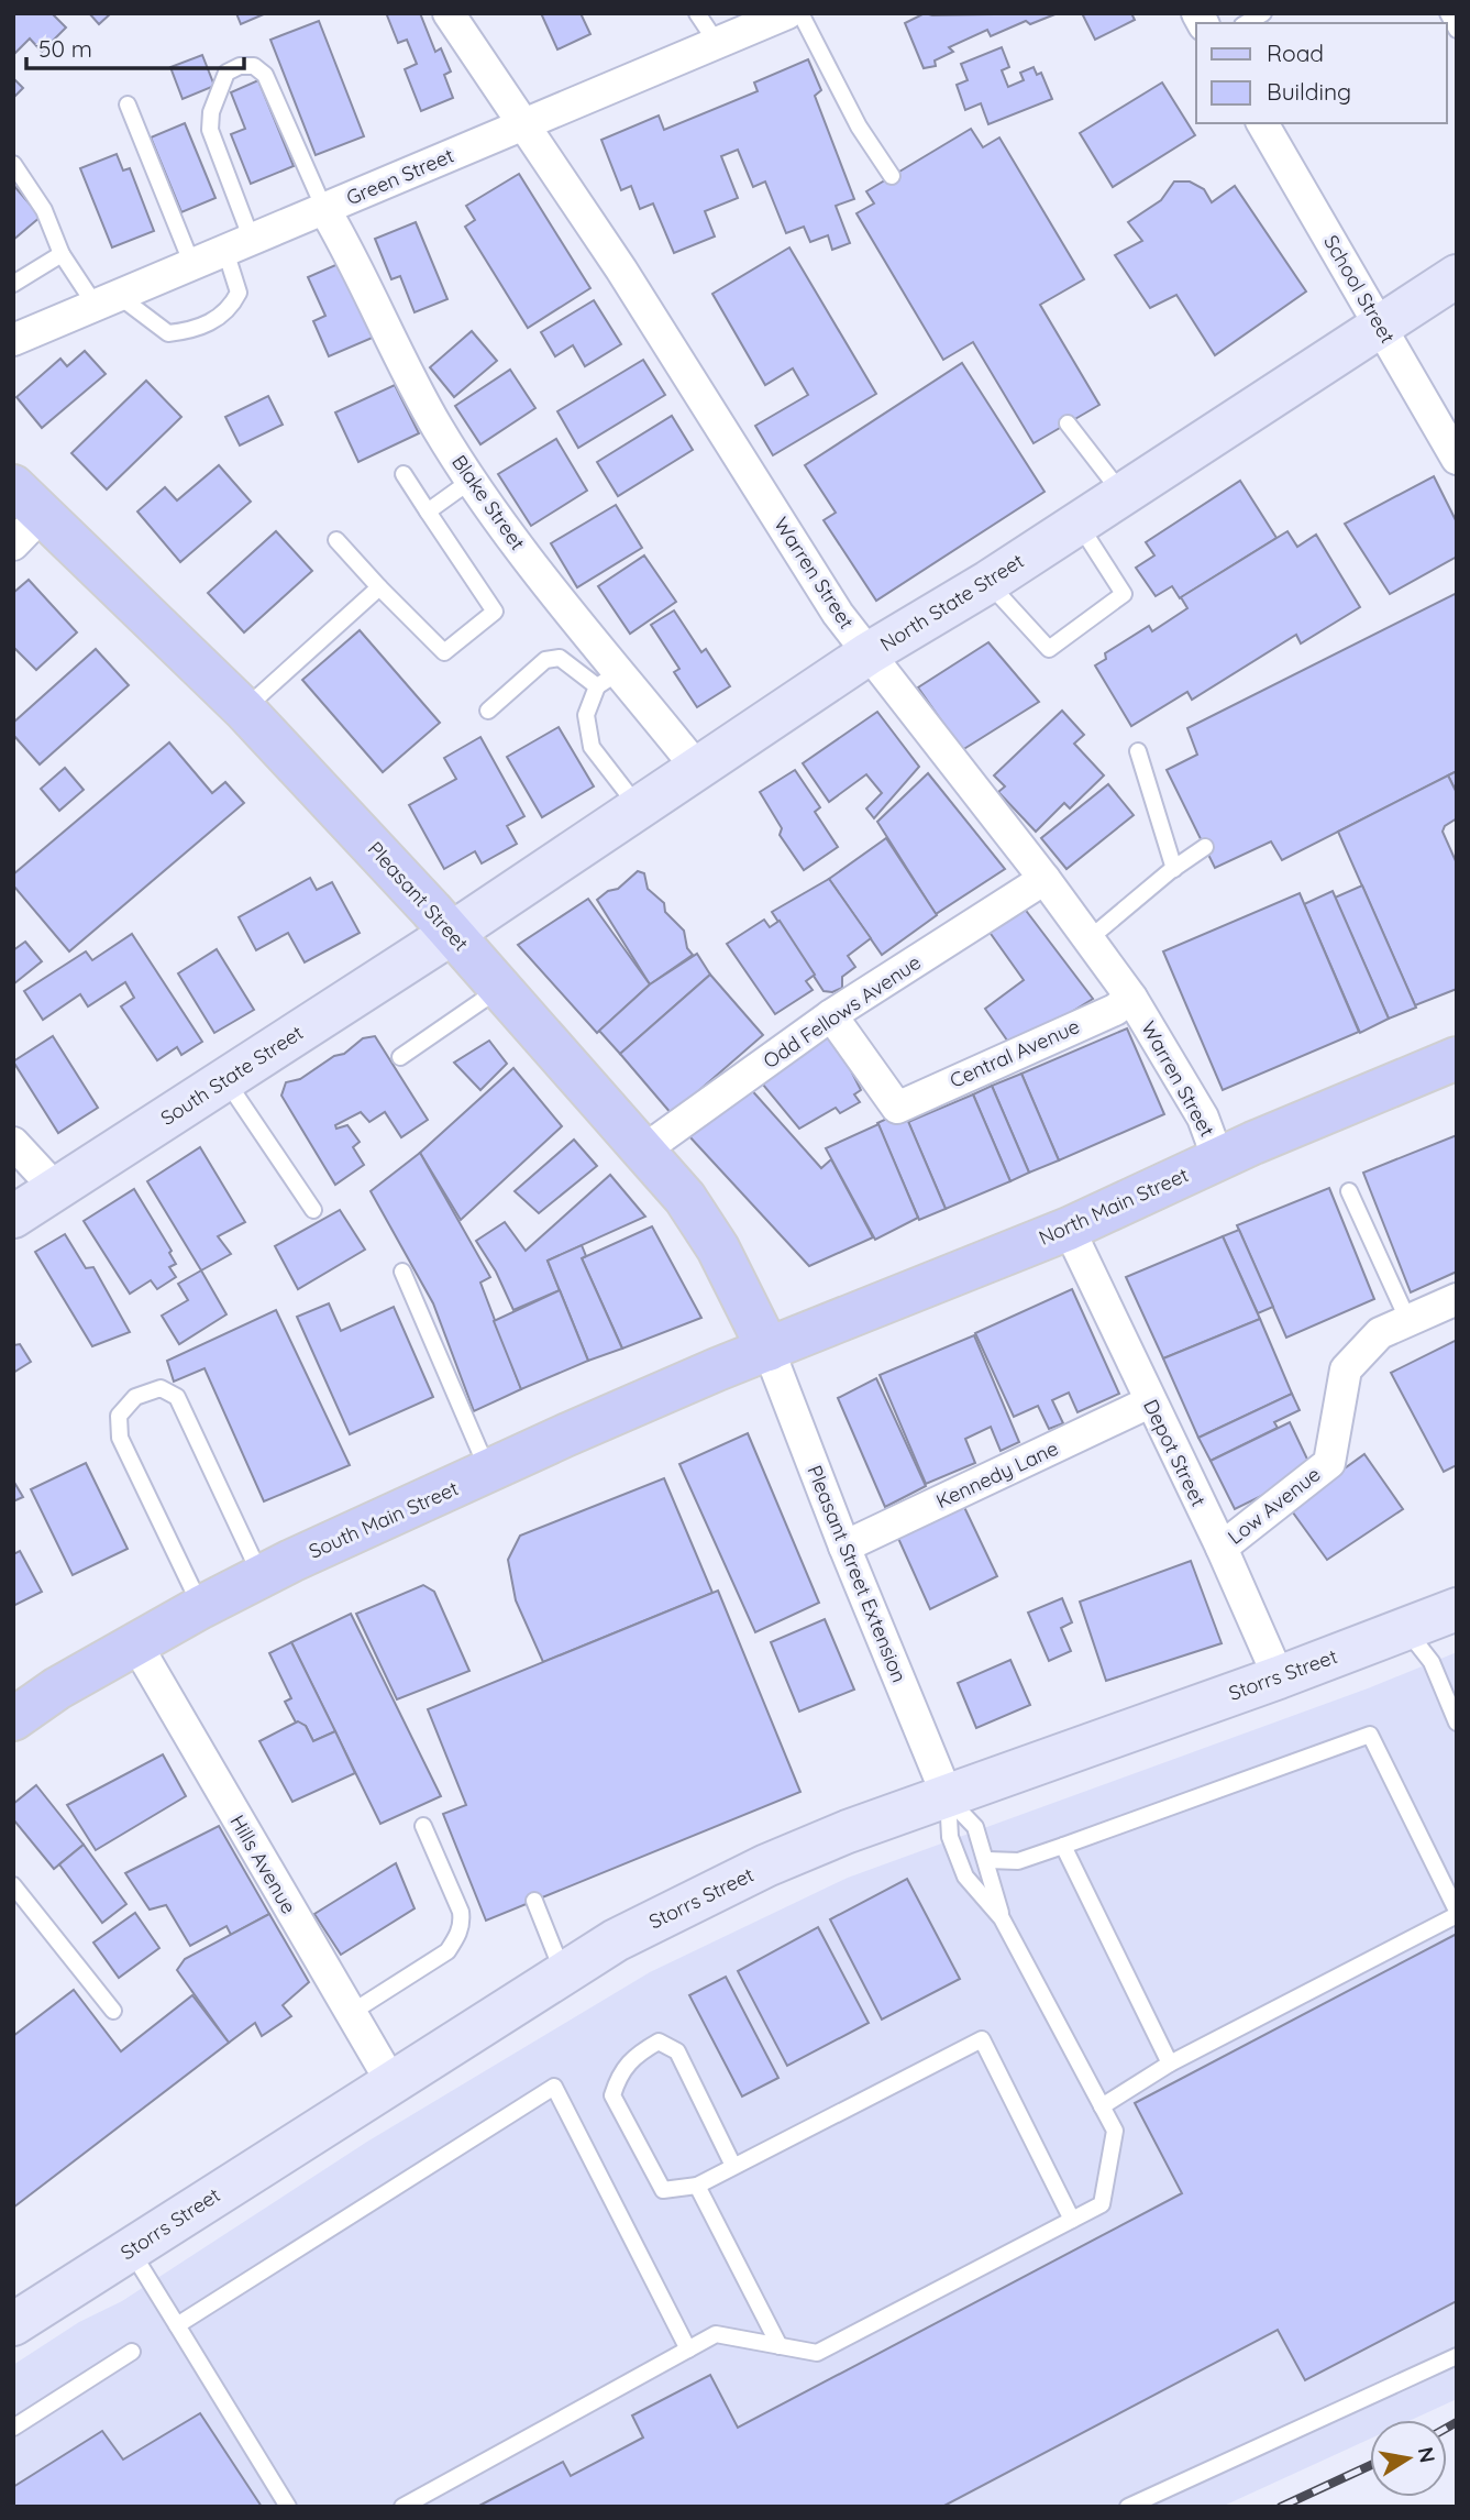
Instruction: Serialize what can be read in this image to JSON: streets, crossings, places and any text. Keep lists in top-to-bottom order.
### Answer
{
  "streets": {
    "main road": ["Pleasant Street", "North Main Street", "South Main Street"],
    "street": [
      "Green Street",
      "School Street",
      "Blake Street",
      "Warren Street",
      "North State Street",
      "Odd Fellows Avenue",
      "Central Avenue",
      "South State Street",
      "Depot Street",
      "Kennedy Lane",
      "Low Avenue",
      "Pleasant Street Extension",
      "Storrs Street",
      "Hills Avenue"
    ]
  },
  "crossings": [
    ["Green Street", "Blake Street"],
    ["Green Street", "Warren Street"],
    ["School Street", "North State Street"],
    ["Blake Street", "North State Street"],
    ["Warren Street", "North State Street"],
    ["Warren Street", "Odd Fellows Avenue"],
    ["Warren Street", "Central Avenue"],
    ["Warren Street", "North Main Street"],
    ["North State Street", "Pleasant Street"],
    ["North State Street", "South State Street"],
    ["Pleasant Street", "Odd Fellows Avenue"],
    ["Pleasant Street", "South State Street"],
    ["Pleasant Street", "North Main Street"],
    ["Pleasant Street", "South Main Street"],
    ["Pleasant Street", "Pleasant Street Extension"],
    ["Odd Fellows Avenue", "Central Avenue"],
    ["North Main Street", "Depot Street"],
    ["North Main Street", "South Main Street"],
    ["North Main Street", "Pleasant Street Extension"],
    ["Depot Street", "Kennedy Lane"],
    ["Depot Street", "Low Avenue"],
    ["Depot Street", "Storrs Street"],
    ["Kennedy Lane", "Pleasant Street Extension"],
    ["South Main Street", "Pleasant Street Extension"],
    ["South Main Street", "Hills Avenue"],
    ["Pleasant Street Extension", "Storrs Street"],
    ["Storrs Street", "Hills Avenue"]
  ],
  "legend": ["Road", "Building"],
  "scale_bar": "50 m",
  "north": "right"
}
